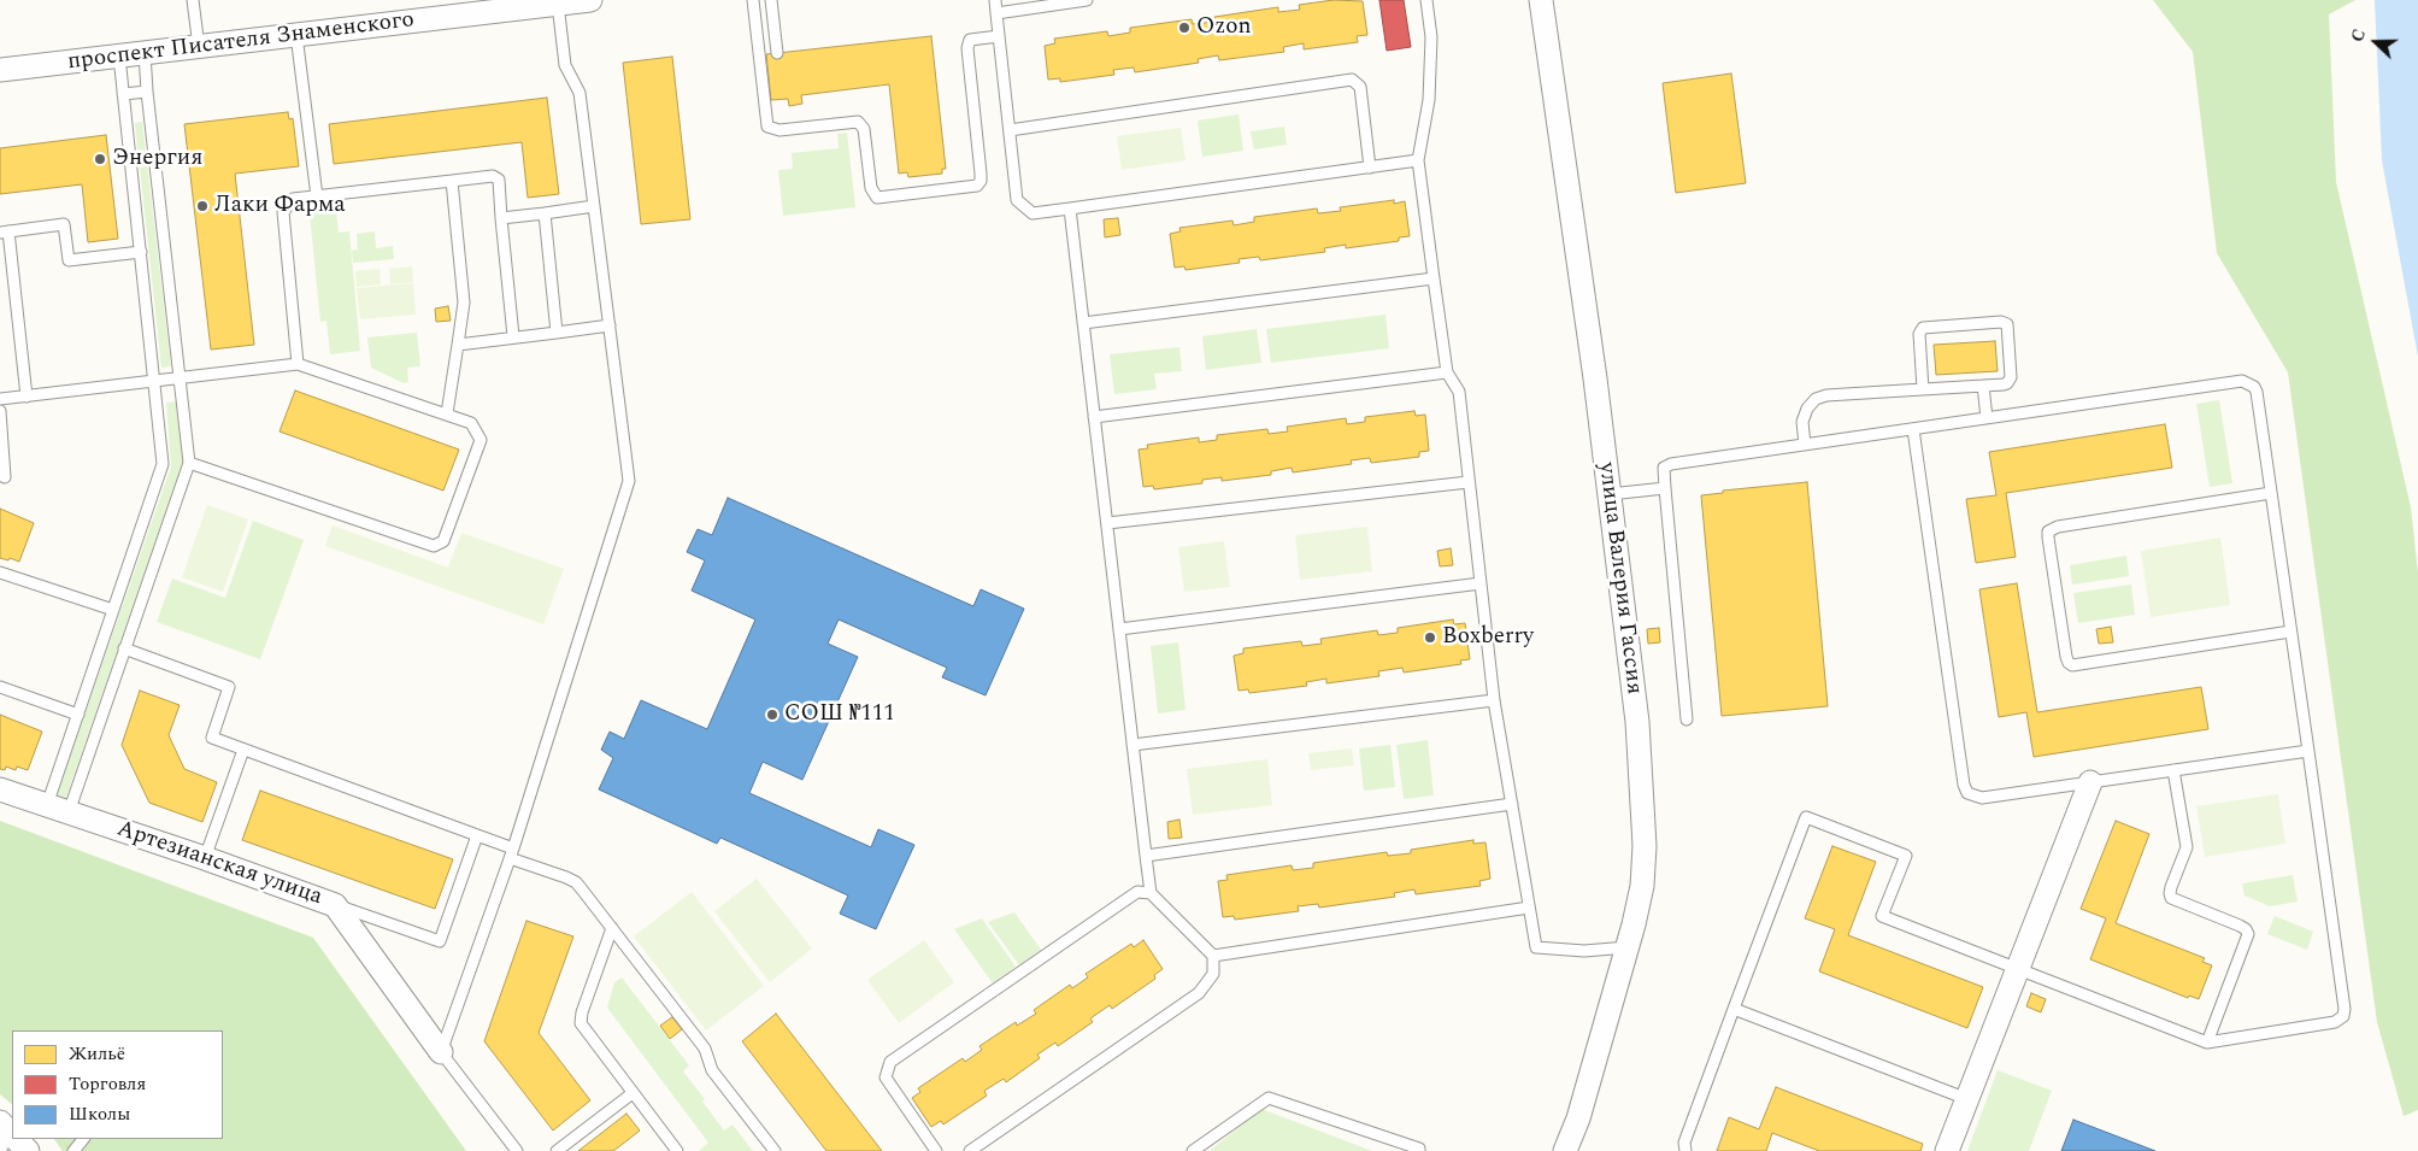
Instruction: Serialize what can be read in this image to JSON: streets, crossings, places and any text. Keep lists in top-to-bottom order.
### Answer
{
  "streets": {
    "street": ["проспект Писателя Знаменского", "улица Валерия Гассия", "Артезианская улица"]
  },
  "places": [
    "Ozon",
    "Энергия",
    "Лаки Фарма",
    "Boxberry",
    "СОШ №111"
  ],
  "legend": ["Жильё", "Торговля", "Школы"],
  "north": "left"
}
